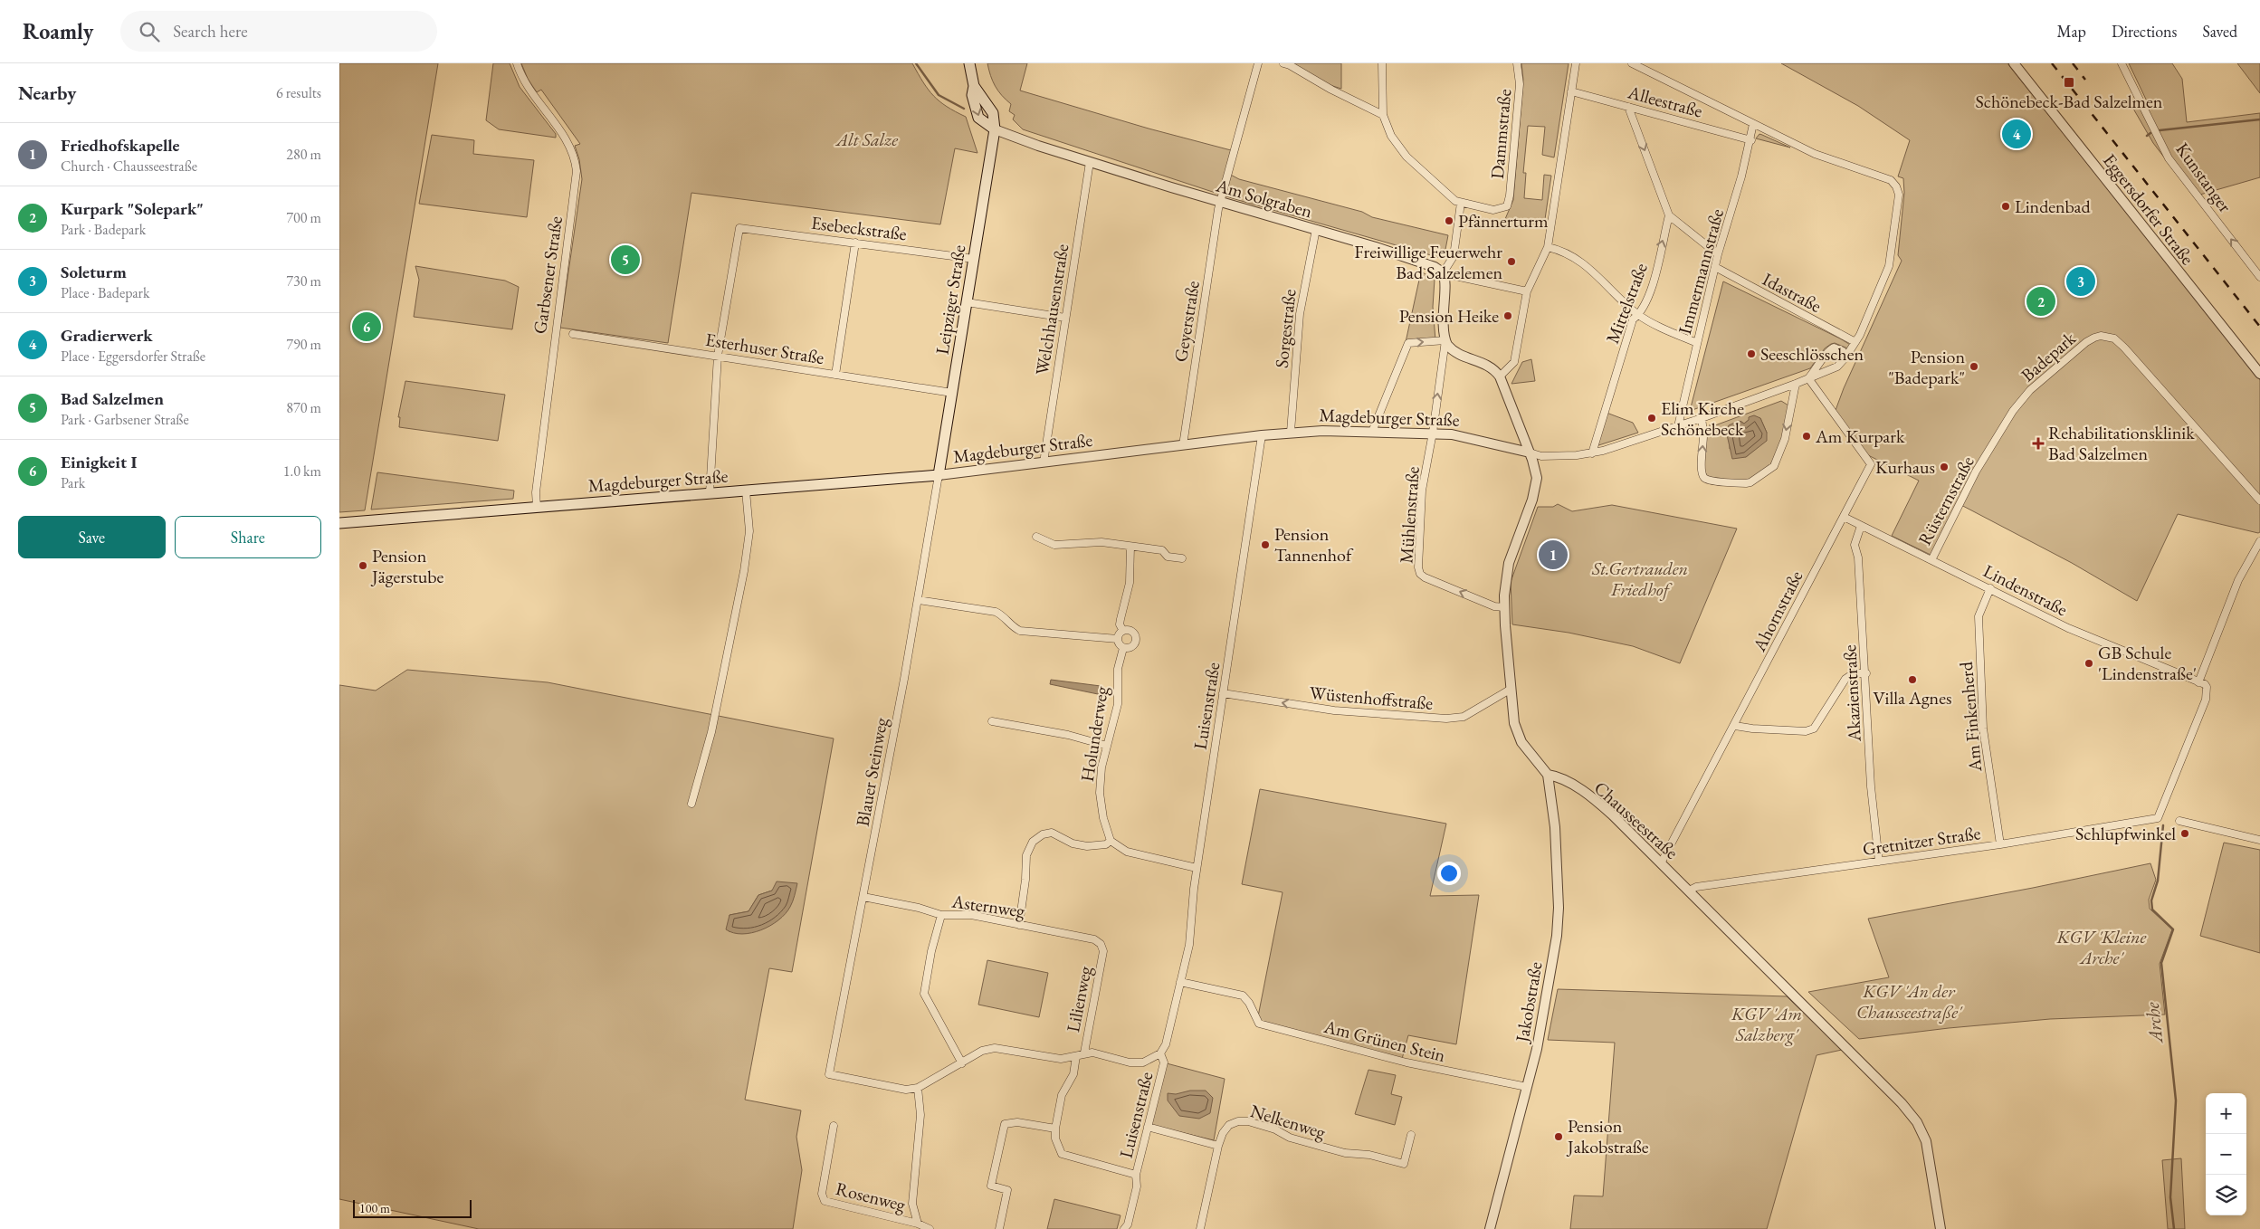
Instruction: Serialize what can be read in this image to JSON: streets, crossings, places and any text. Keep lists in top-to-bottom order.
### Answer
{
  "streets": {
    "main road": ["Leipziger Straße", "Magdeburger Straße"],
    "street": [
      "Alleestraße",
      "Dammstraße",
      "Kunstanger",
      "Am Solgraben",
      "Eggersdorfer Straße",
      "Esebeckstraße",
      "Immermannstraße",
      "Garbsener Straße",
      "Idastraße",
      "Mittelstraße",
      "Welchhausenstraße",
      "Geyerstraße",
      "Sorgestraße",
      "Esterhuser Straße",
      "Badepark",
      "Rüsternstraße",
      "Mühlenstraße",
      "Lindenstraße",
      "Ahornstraße",
      "Akazienstraße",
      "Wüstenhoffstraße",
      "Luisenstraße",
      "Am Finkenherd",
      "Holunderweg",
      "Blauer Steinweg",
      "Chausseestraße",
      "Gretnitzer Straße",
      "Asternweg",
      "Lilienweg",
      "Jakobstraße",
      "Am Grünen Stein",
      "Nelkenweg",
      "Rosenweg"
    ]
  },
  "crossings": [
    ["Alleestraße", "Immermannstraße"],
    ["Am Solgraben", "Leipziger Straße"],
    ["Am Solgraben", "Welchhausenstraße"],
    ["Am Solgraben", "Geyerstraße"],
    ["Am Solgraben", "Sorgestraße"],
    ["Esebeckstraße", "Leipziger Straße"],
    ["Esebeckstraße", "Esterhuser Straße"],
    ["Immermannstraße", "Idastraße"],
    ["Immermannstraße", "Magdeburger Straße"],
    ["Garbsener Straße", "Magdeburger Straße"],
    ["Leipziger Straße", "Esterhuser Straße"],
    ["Leipziger Straße", "Magdeburger Straße"],
    ["Leipziger Straße", "Blauer Steinweg"],
    ["Mittelstraße", "Magdeburger Straße"],
    ["Welchhausenstraße", "Magdeburger Straße"],
    ["Geyerstraße", "Magdeburger Straße"],
    ["Sorgestraße", "Magdeburger Straße"],
    ["Badepark", "Rüsternstraße"],
    ["Magdeburger Straße", "Mühlenstraße"],
    ["Magdeburger Straße", "Ahornstraße"],
    ["Magdeburger Straße", "Luisenstraße"],
    ["Magdeburger Straße", "Blauer Steinweg"],
    ["Magdeburger Straße", "Chausseestraße"],
    ["Rüsternstraße", "Lindenstraße"],
    ["Mühlenstraße", "Chausseestraße"],
    ["Lindenstraße", "Ahornstraße"],
    ["Lindenstraße", "Akazienstraße"],
    ["Lindenstraße", "Am Finkenherd"],
    ["Lindenstraße", "Gretnitzer Straße"],
    ["Ahornstraße", "Chausseestraße"],
    ["Akazienstraße", "Gretnitzer Straße"],
    ["Wüstenhoffstraße", "Luisenstraße"],
    ["Wüstenhoffstraße", "Chausseestraße"],
    ["Luisenstraße", "Am Grünen Stein"],
    ["Am Finkenherd", "Gretnitzer Straße"],
    ["Blauer Steinweg", "Asternweg"],
    ["Chausseestraße", "Gretnitzer Straße"],
    ["Chausseestraße", "Jakobstraße"],
    ["Asternweg", "Lilienweg"],
    ["Jakobstraße", "Am Grünen Stein"]
  ],
  "one_way": [
    "Kunstanger",
    "Mittelstraße",
    "Mühlenstraße",
    "Wüstenhoffstraße"
  ],
  "water": ["Arche"],
  "parks": [
    "Alt Salze",
    "St.Gertrauden Friedhof",
    "KGV 'Kleine Arche'",
    "KGV 'An der Chausseestraße'",
    "KGV 'Am Salzberg'"
  ],
  "places": {
    "transit": ["Schönebeck-Bad Salzelmen"],
    "other": [
      "Lindenbad",
      "Pfännerturm",
      "Freiwillige Feuerwehr Bad Salzelemen",
      "Pension Heike",
      "Seeschlösschen",
      "Pension \"Badepark\"",
      "Elim Kirche Schönebeck",
      "Am Kurpark",
      "Kurhaus",
      "Pension Tannenhof",
      "Pension Jägerstube",
      "GB Schule 'Lindenstraße'",
      "Villa Agnes",
      "Schlupfwinkel",
      "Pension Jakobstraße"
    ],
    "health": ["Rehabilitationsklinik Bad Salzelmen"]
  },
  "scale_bar": "100 m",
  "page": {
    "header": "Roamly",
    "search": "Search here",
    "nav": ["Map", "Directions", "Saved"],
    "heading": ["Nearby", "6 results"],
    "pins": [
      "4",
      "5",
      "3",
      "2",
      "6",
      "1"
    ],
    "list": [
      {
        "mark": "1",
        "name": "Friedhofskapelle",
        "note": "Church · Chausseestraße",
        "value": "280 m"
      },
      {
        "mark": "2",
        "name": "Kurpark \"Solepark\"",
        "note": "Park · Badepark",
        "value": "700 m"
      },
      {
        "mark": "3",
        "name": "Soleturm",
        "note": "Place · Badepark",
        "value": "730 m"
      },
      {
        "mark": "4",
        "name": "Gradierwerk",
        "note": "Place · Eggersdorfer Straße",
        "value": "790 m"
      },
      {
        "mark": "5",
        "name": "Bad Salzelmen",
        "note": "Park · Garbsener Straße",
        "value": "870 m"
      },
      {
        "mark": "6",
        "name": "Einigkeit I",
        "note": "Park",
        "value": "1.0 km"
      }
    ],
    "buttons": ["Save", "Share"],
    "map_buttons": ["+", "−"],
    "scale": "100 m"
  }
}
